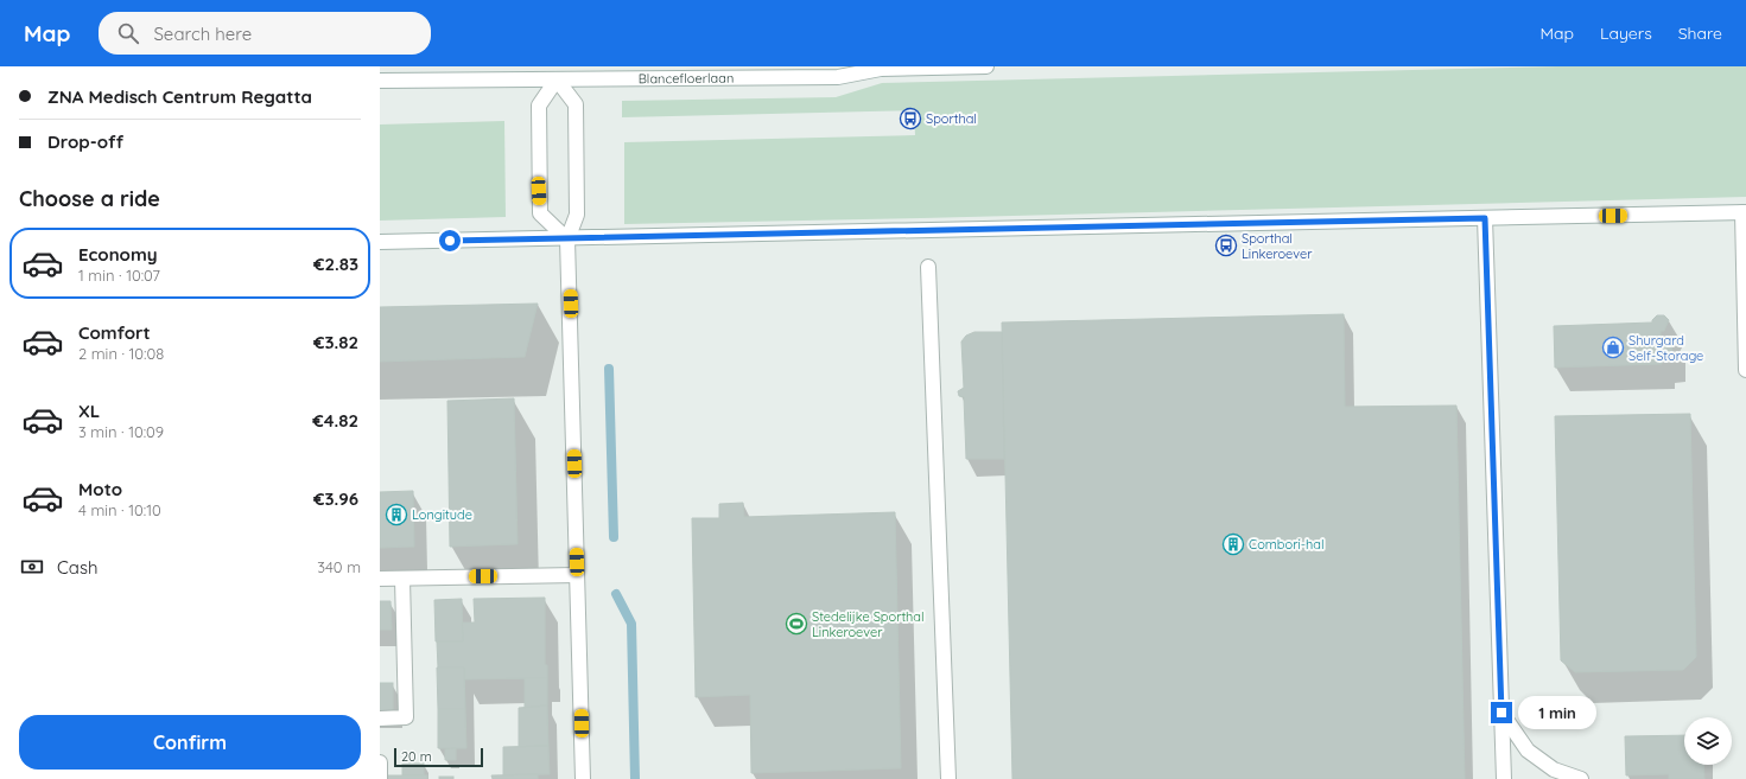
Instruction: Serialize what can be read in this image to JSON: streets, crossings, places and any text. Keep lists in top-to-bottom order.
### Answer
{
  "streets": {
    "main road": ["Blancefloerlaan"]
  },
  "places": {
    "bus stop": ["Sporthal", "Sporthal Linkeroever"],
    "shop": ["Shurgard Self-Storage"],
    "building": ["Longitude", "Combori-hal"],
    "sports": ["Stedelijke Sporthal Linkeroever"]
  },
  "scale_bar": "20 m",
  "page": {
    "header": "Map",
    "search": "Search here",
    "nav": ["Map", "Layers", "Share"],
    "banner": ["ZNA Medisch Centrum Regatta", "Drop-off"],
    "heading": "Choose a ride",
    "list": [
      {
        "name": "Economy",
        "note": "1 min · 10:07",
        "value": "€2.83"
      },
      {
        "name": "Comfort",
        "note": "2 min · 10:08",
        "value": "€3.82"
      },
      {
        "name": "XL",
        "note": "3 min · 10:09",
        "value": "€4.82"
      },
      {
        "name": "Moto",
        "note": "4 min · 10:10",
        "value": "€3.96"
      }
    ],
    "pay": ["Cash", "340 m"],
    "bubble": "1 min",
    "buttons": "Confirm",
    "scale": "20 m"
  }
}
